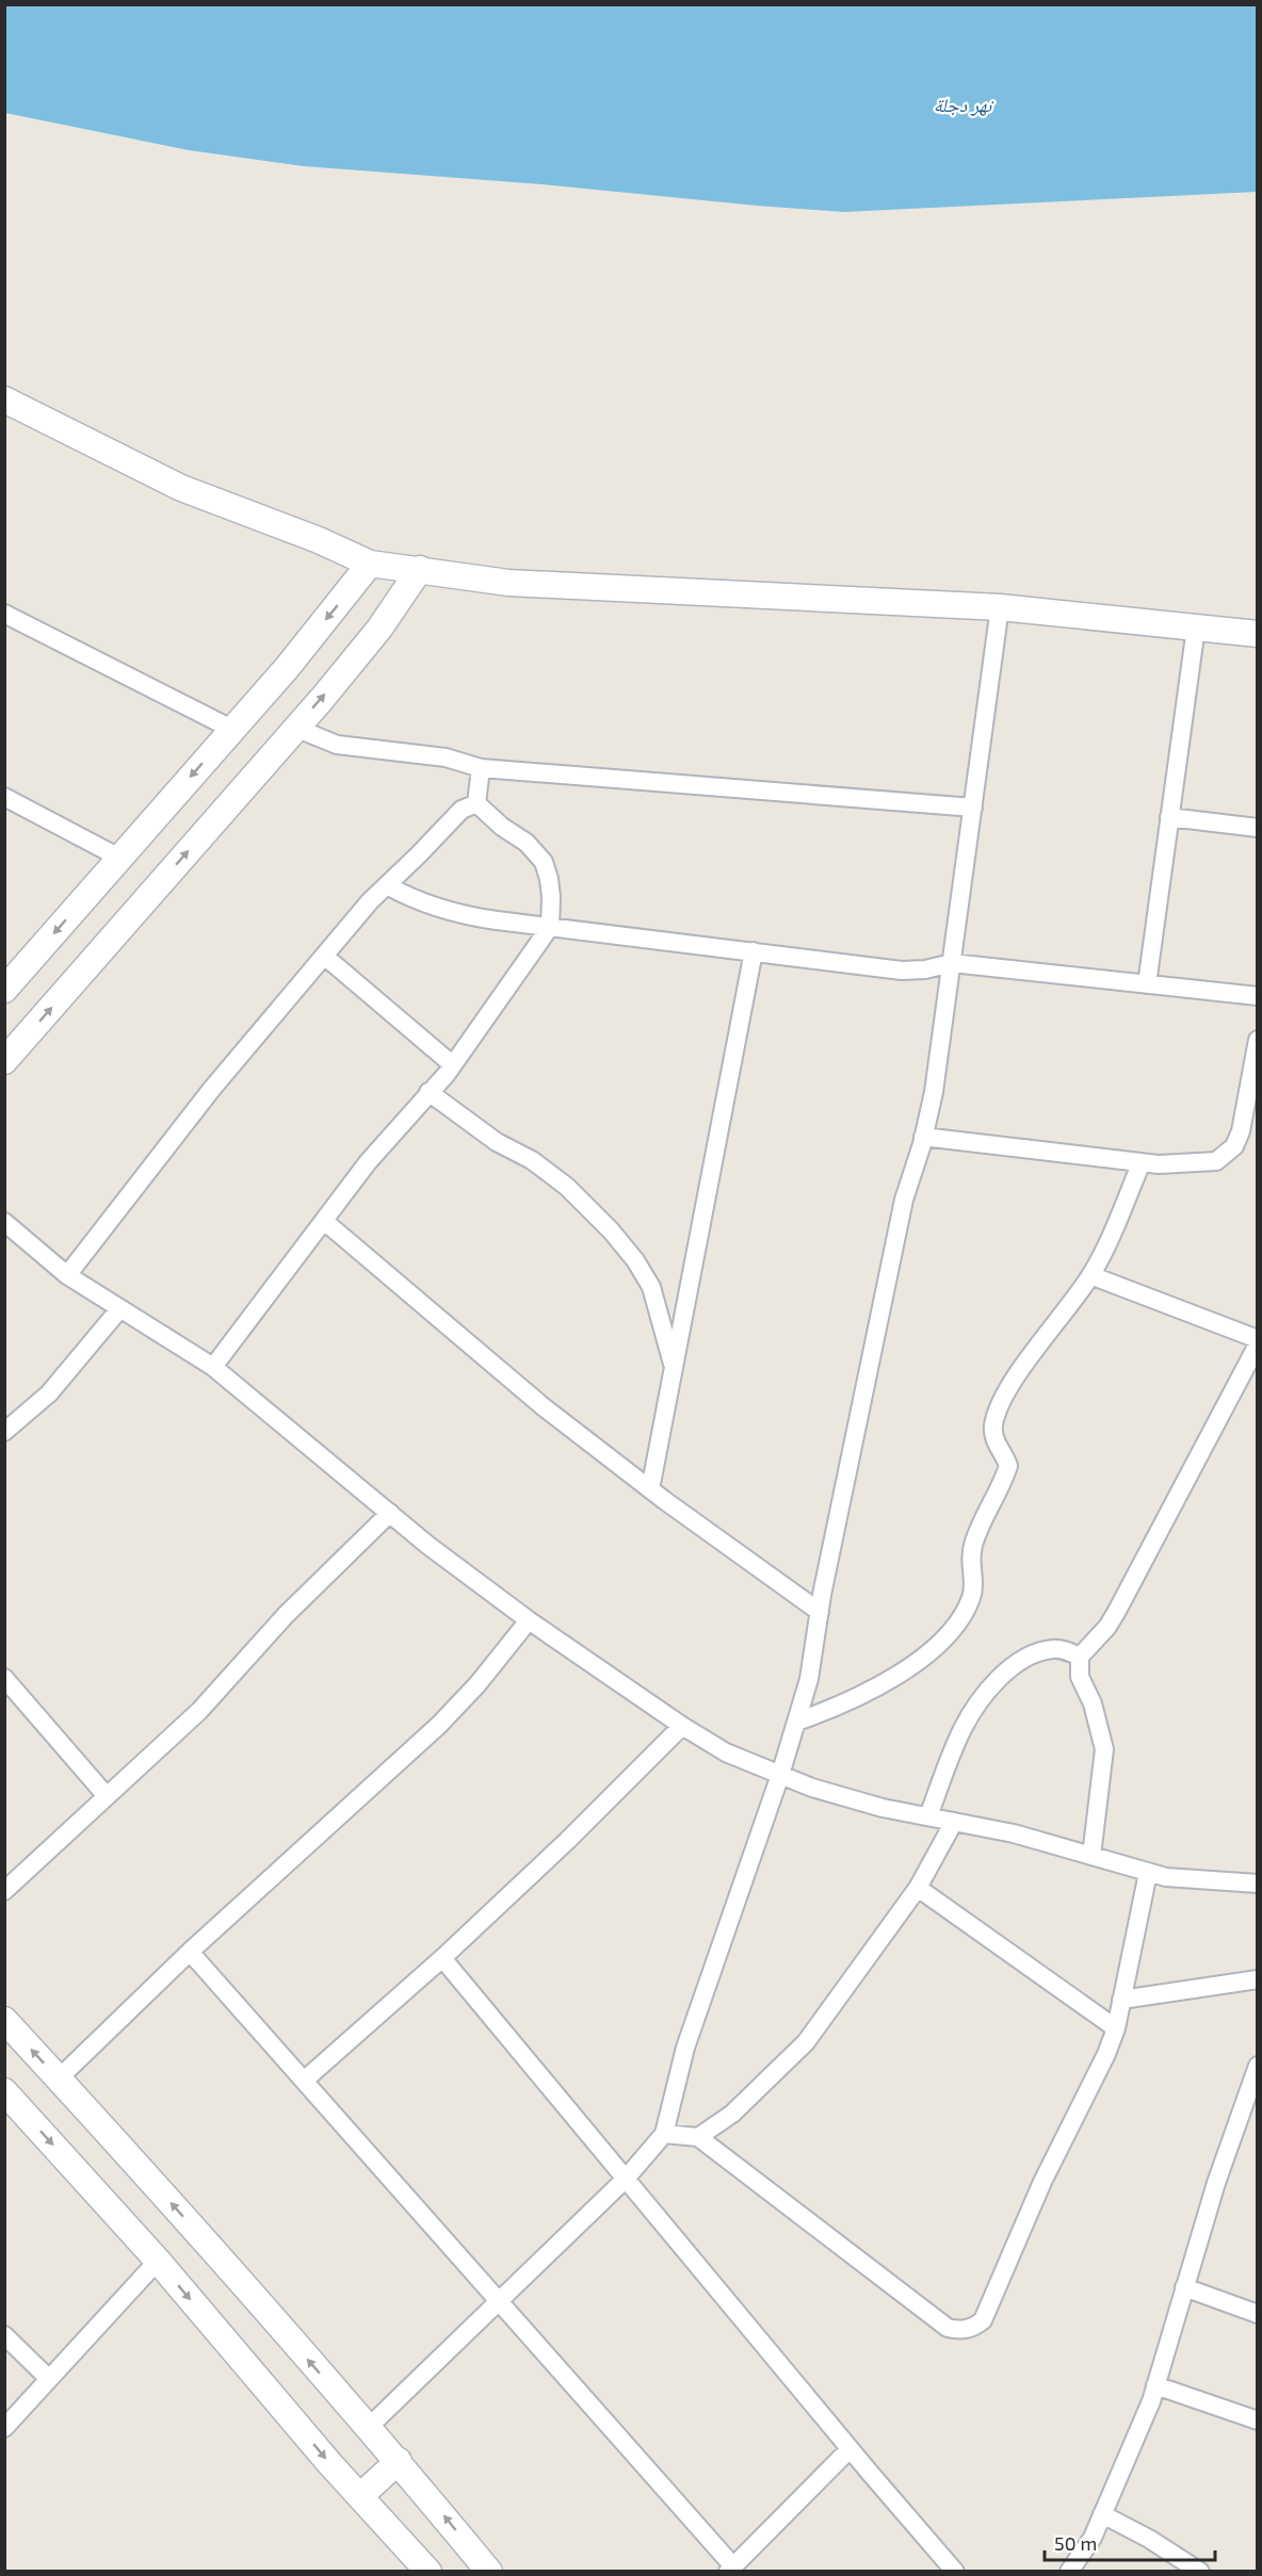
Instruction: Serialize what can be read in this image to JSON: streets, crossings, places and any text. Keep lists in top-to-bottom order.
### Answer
{
  "water": ["نهر دجلة"],
  "scale_bar": "50 m"
}
